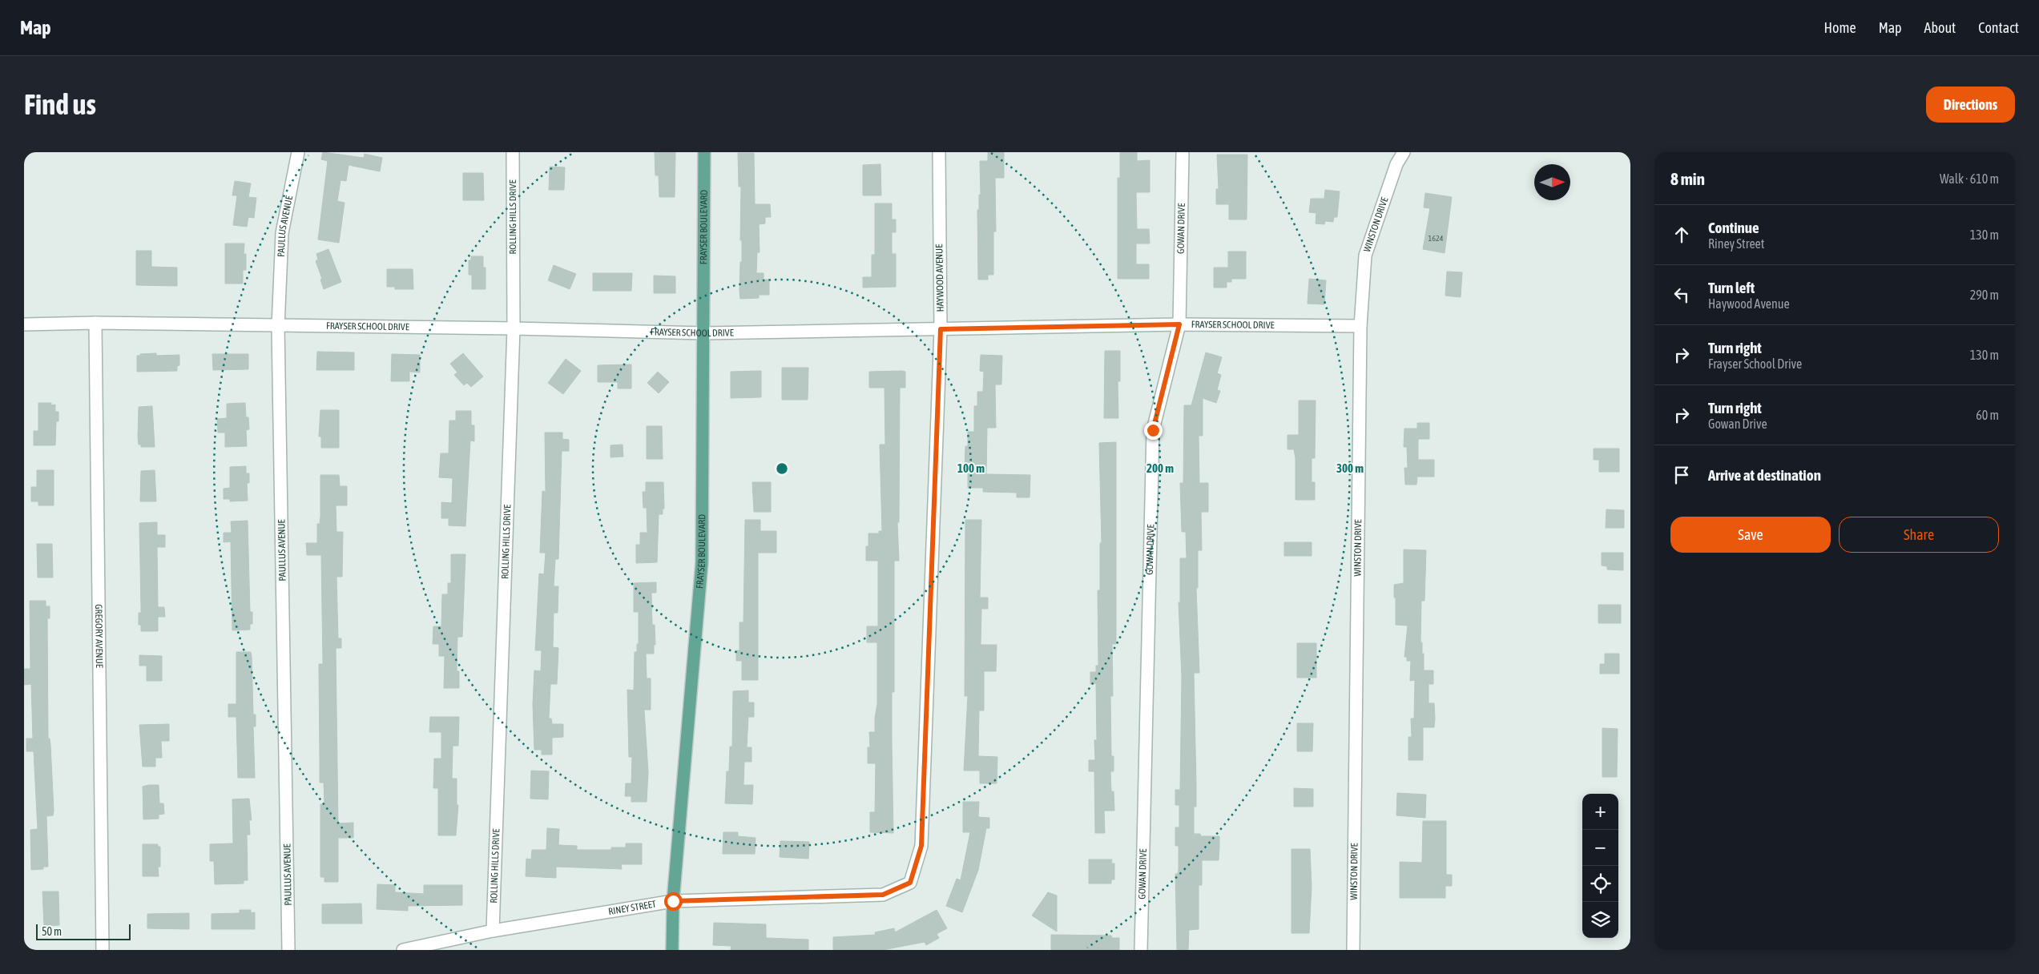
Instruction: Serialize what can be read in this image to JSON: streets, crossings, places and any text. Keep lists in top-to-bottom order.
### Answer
{
  "streets": {
    "main road": ["FRAYSER BOULEVARD"],
    "street": [
      "ROLLING HILLS DRIVE",
      "WINSTON DRIVE",
      "PAULLUS AVENUE",
      "GOWAN DRIVE",
      "HAYWOOD AVENUE",
      "FRAYSER SCHOOL DRIVE",
      "GREGORY AVENUE",
      "RINEY STREET"
    ]
  },
  "crossings": [
    ["ROLLING HILLS DRIVE", "FRAYSER SCHOOL DRIVE"],
    ["ROLLING HILLS DRIVE", "RINEY STREET"],
    ["WINSTON DRIVE", "FRAYSER SCHOOL DRIVE"],
    ["PAULLUS AVENUE", "FRAYSER SCHOOL DRIVE"],
    ["FRAYSER BOULEVARD", "FRAYSER SCHOOL DRIVE"],
    ["FRAYSER BOULEVARD", "RINEY STREET"],
    ["GOWAN DRIVE", "FRAYSER SCHOOL DRIVE"],
    ["HAYWOOD AVENUE", "FRAYSER SCHOOL DRIVE"],
    ["HAYWOOD AVENUE", "RINEY STREET"],
    ["FRAYSER SCHOOL DRIVE", "GREGORY AVENUE"]
  ],
  "house_numbers": ["1624"],
  "scale_bar": "50 m",
  "north": "right",
  "page": {
    "header": "Map",
    "nav": [
      "Home",
      "Map",
      "About",
      "Contact"
    ],
    "buttons": [
      "Directions",
      ["Save", "Share"]
    ],
    "title": "Find us",
    "heading": ["8 min", "Walk · 610 m"],
    "list": [
      ["Continue", "Riney Street", "130 m"],
      ["Turn left", "Haywood Avenue", "290 m"],
      ["Turn right", "Frayser School Drive", "130 m"],
      ["Turn right", "Gowan Drive", "60 m"],
      "Arrive at destination"
    ],
    "map_buttons": ["+", "−"],
    "scale": "50 m"
  },
  "rings": ["100 m", "200 m", "300 m"]
}
